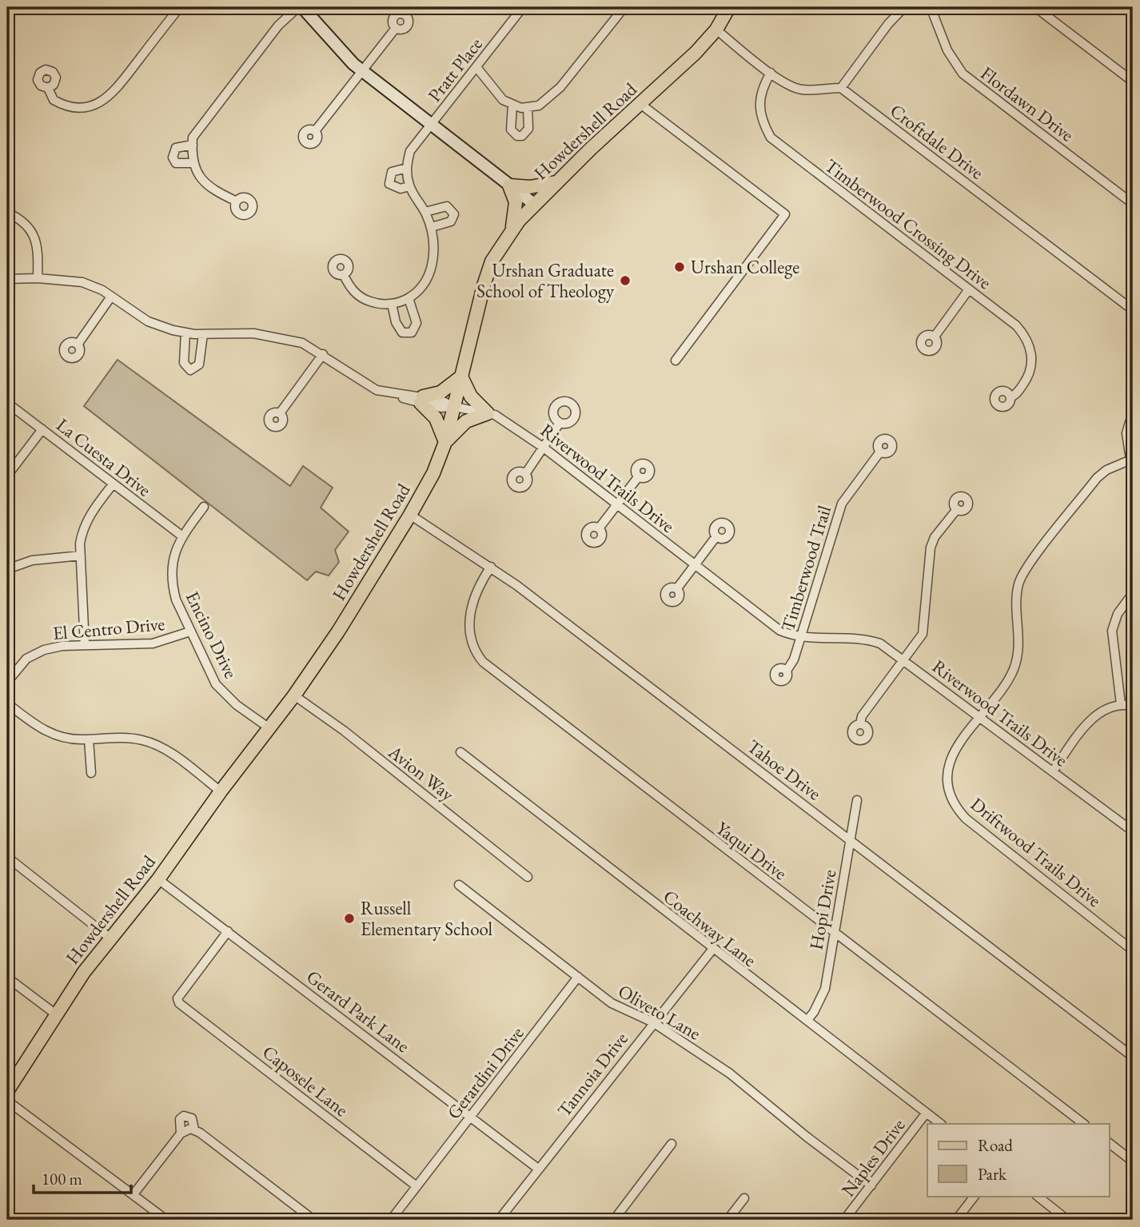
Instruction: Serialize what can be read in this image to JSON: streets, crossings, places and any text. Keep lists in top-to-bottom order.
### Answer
{
  "streets": {
    "main road": ["Howdershell Road"],
    "street": [
      "Pratt Place",
      "Flordawn Drive",
      "Croftdale Drive",
      "Timberwood Crossing Drive",
      "La Cuesta Drive",
      "Riverwood Trails Drive",
      "Timberwood Trail",
      "El Centro Drive",
      "Encino Drive",
      "Tahoe Drive",
      "Avion Way",
      "Yaqui Drive",
      "Driftwood Trails Drive",
      "Hopi Drive",
      "Coachway Lane",
      "Gerard Park Lane",
      "Oliveto Lane",
      "Gerardini Drive",
      "Tannoia Drive",
      "Caposele Lane",
      "Naples Drive"
    ]
  },
  "crossings": [
    ["Howdershell Road", "Riverwood Trails Drive"],
    ["Howdershell Road", "Encino Drive"],
    ["Howdershell Road", "Tahoe Drive"],
    ["Howdershell Road", "Avion Way"],
    ["Howdershell Road", "Gerard Park Lane"],
    ["La Cuesta Drive", "Encino Drive"],
    ["Riverwood Trails Drive", "Timberwood Trail"],
    ["Riverwood Trails Drive", "Driftwood Trails Drive"],
    ["El Centro Drive", "Encino Drive"],
    ["Tahoe Drive", "Yaqui Drive"],
    ["Tahoe Drive", "Hopi Drive"],
    ["Yaqui Drive", "Hopi Drive"],
    ["Hopi Drive", "Coachway Lane"],
    ["Coachway Lane", "Tannoia Drive"],
    ["Coachway Lane", "Naples Drive"],
    ["Gerard Park Lane", "Gerardini Drive"],
    ["Gerard Park Lane", "Tannoia Drive"],
    ["Gerard Park Lane", "Caposele Lane"],
    ["Oliveto Lane", "Gerardini Drive"],
    ["Oliveto Lane", "Tannoia Drive"],
    ["Oliveto Lane", "Naples Drive"],
    ["Gerardini Drive", "Caposele Lane"]
  ],
  "places": ["Urshan College", "Urshan Graduate School of Theology", "Russell Elementary School"],
  "legend": ["Road", "Park"],
  "scale_bar": "100 m"
}
